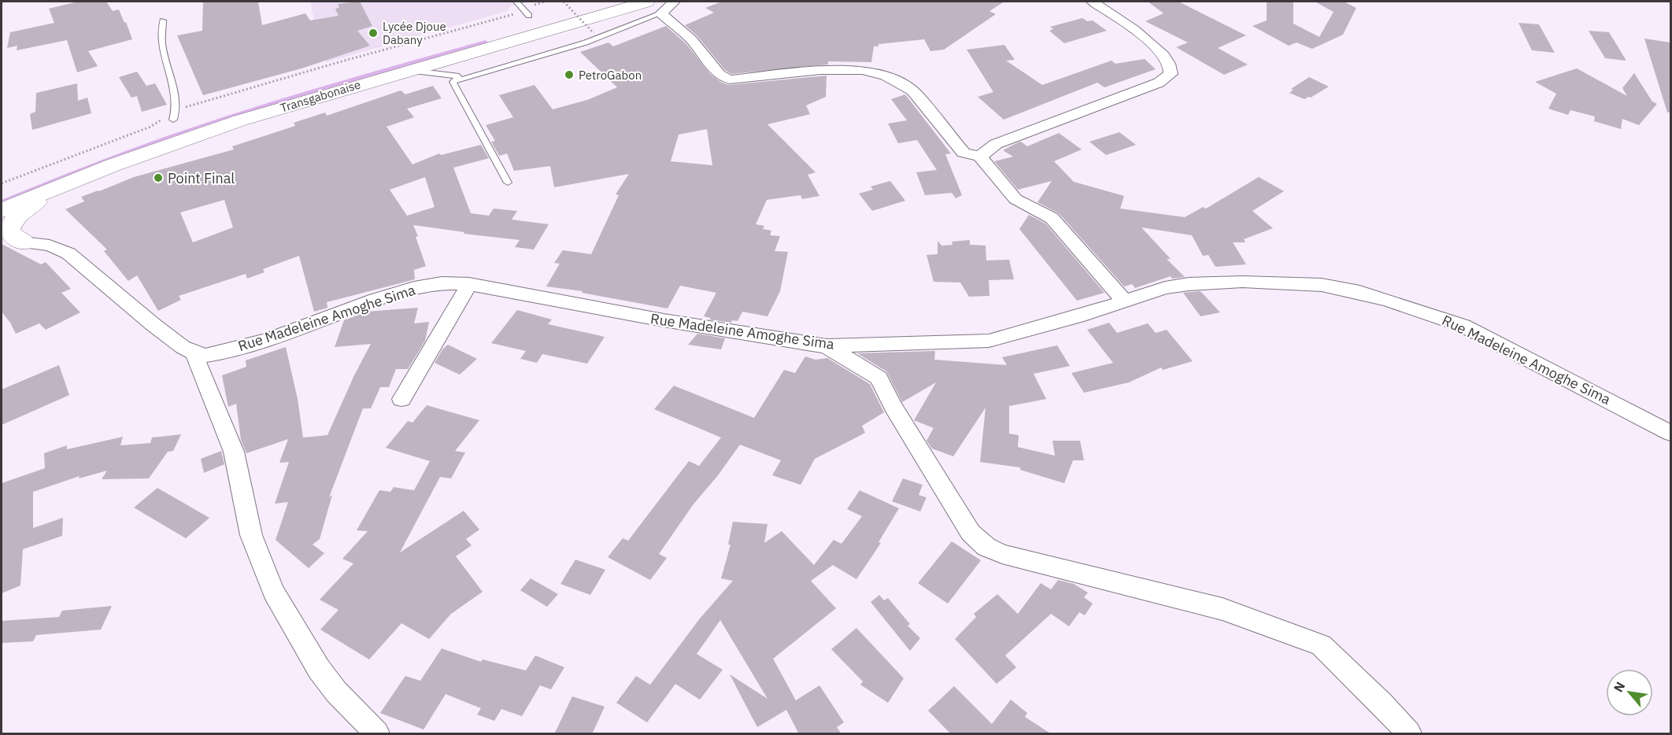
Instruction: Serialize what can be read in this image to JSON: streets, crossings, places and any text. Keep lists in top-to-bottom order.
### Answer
{
  "streets": {
    "highway": ["Transgabonaise"],
    "street": ["Rue Madeleine Amoghe Sima"]
  },
  "places": ["Lycée Djoue Dabany", "PetroGabon", "Point Final"],
  "north": "top left"
}
